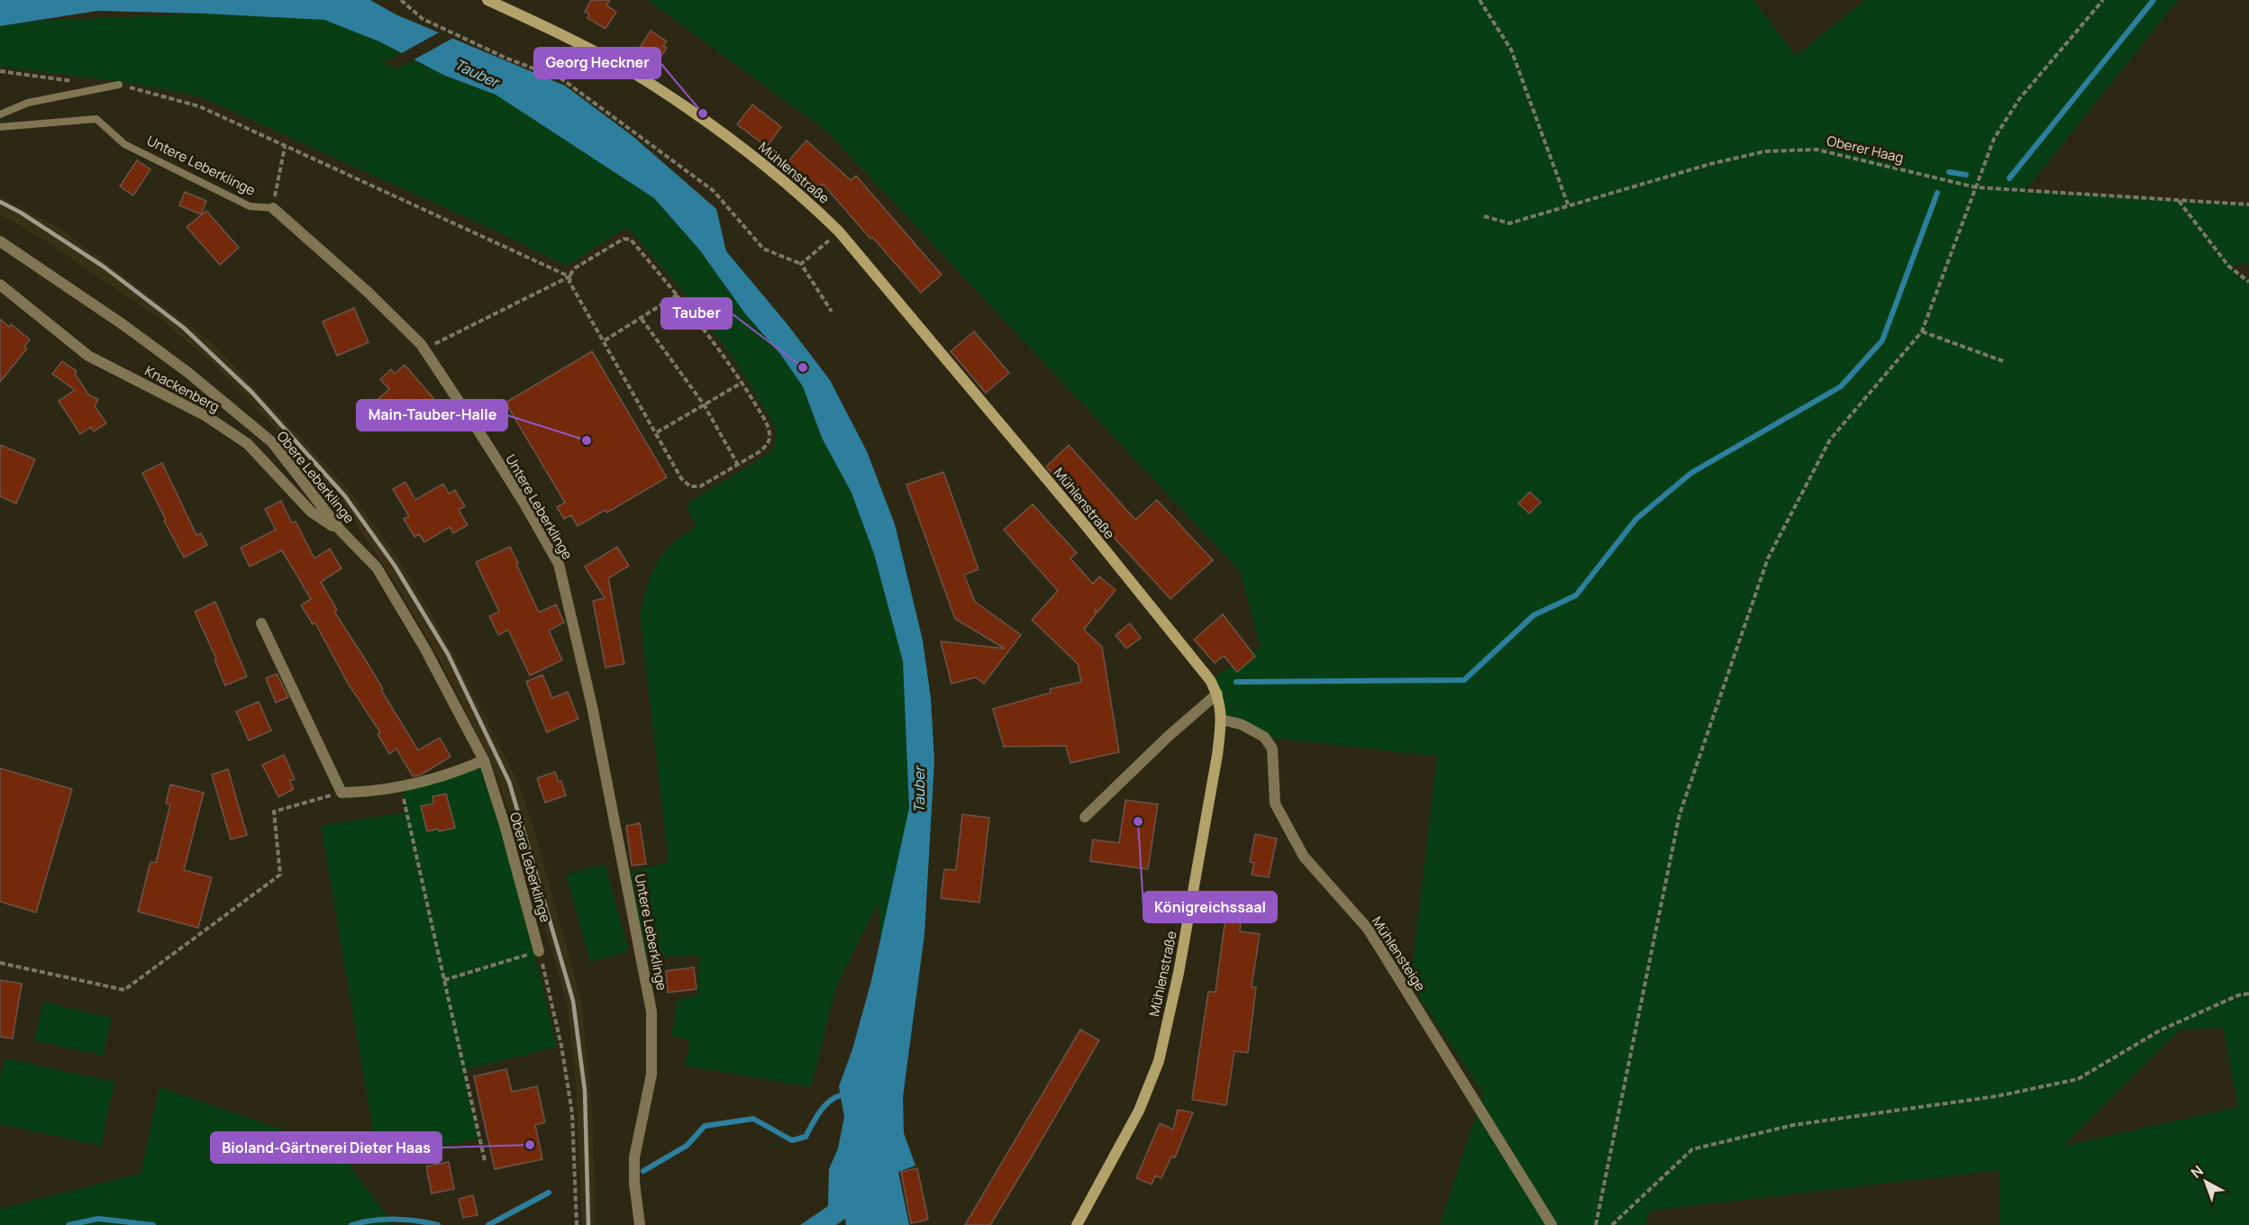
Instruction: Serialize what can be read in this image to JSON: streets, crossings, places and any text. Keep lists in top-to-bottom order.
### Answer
{
  "streets": {
    "main road": ["Mühlenstraße"],
    "street": [
      "Untere Leberklinge",
      "Knackenberg",
      "Obere Leberklinge",
      "Mühlensteige"
    ],
    "path": ["Oberer Haag"]
  },
  "crossings": [
    ["Mühlenstraße", "Mühlensteige"],
    ["Knackenberg", "Obere Leberklinge"]
  ],
  "water": ["Tauber"],
  "places": [
    "Georg Heckner",
    "Tauber",
    "Main-Tauber-Halle",
    "Königreichssaal",
    "Bioland-Gärtnerei Dieter Haas"
  ],
  "north": "top left"
}
